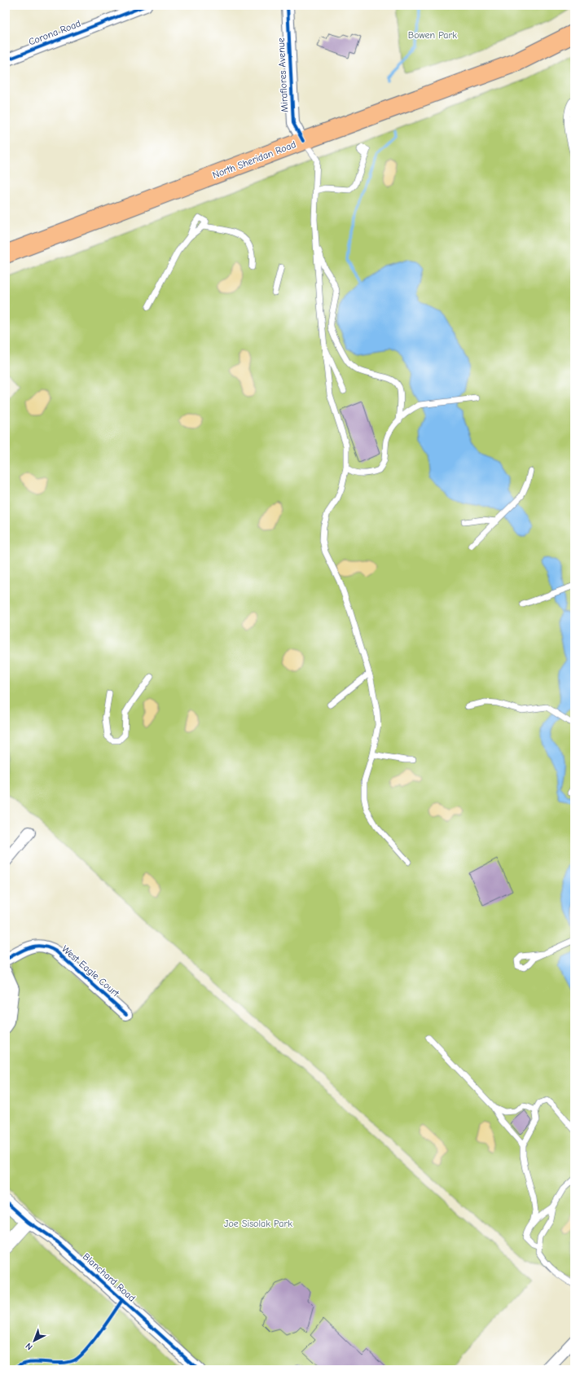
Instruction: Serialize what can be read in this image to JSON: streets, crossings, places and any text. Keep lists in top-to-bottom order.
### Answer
{
  "streets": {
    "main road": ["North Sheridan Road"],
    "street": [
      "Corona Road",
      "Miraflores Avenue",
      "West Eagle Court",
      "Blanchard Road"
    ]
  },
  "crossings": [
    ["Miraflores Avenue", "North Sheridan Road"]
  ],
  "parks": ["Bowen Park", "Joe Sisolak Park"],
  "north": "bottom left"
}
